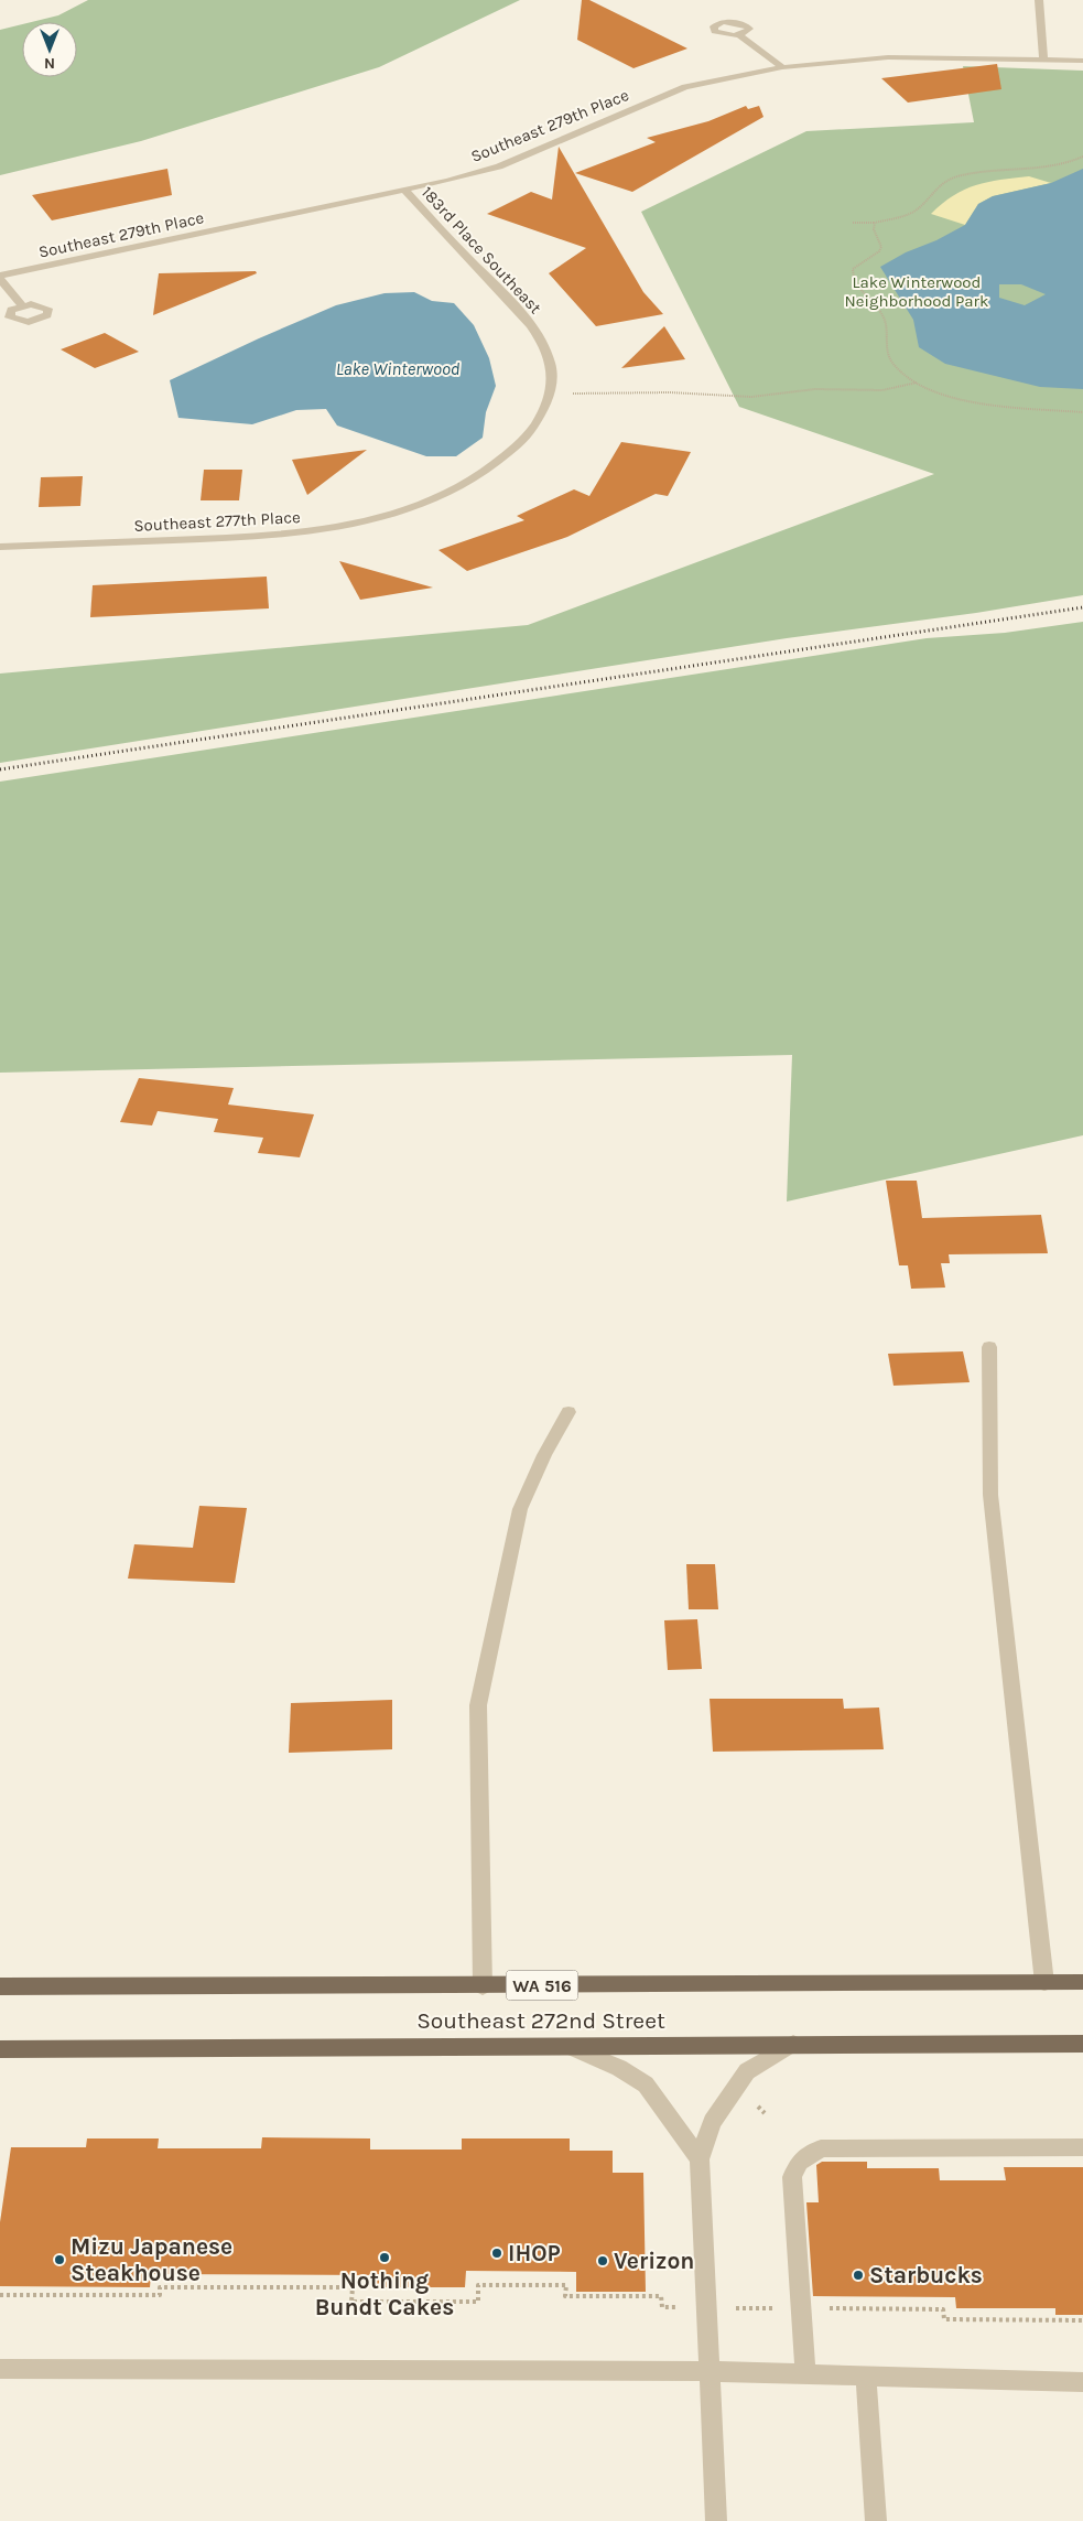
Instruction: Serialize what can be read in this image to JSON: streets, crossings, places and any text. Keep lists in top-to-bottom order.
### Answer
{
  "streets": {
    "main road": ["WA 516", "Southeast 272nd Street"],
    "street": ["Southeast 279th Place", "183rd Place Southeast", "Southeast 277th Place"]
  },
  "crossings": [
    ["Southeast 279th Place", "183rd Place Southeast"],
    ["183rd Place Southeast", "Southeast 277th Place"]
  ],
  "water": ["Lake Winterwood"],
  "parks": ["Lake Winterwood Neighborhood Park"],
  "places": [
    "IHOP",
    "Nothing Bundt Cakes",
    "Mizu Japanese Steakhouse",
    "Verizon",
    "Starbucks"
  ],
  "north": "bottom"
}
